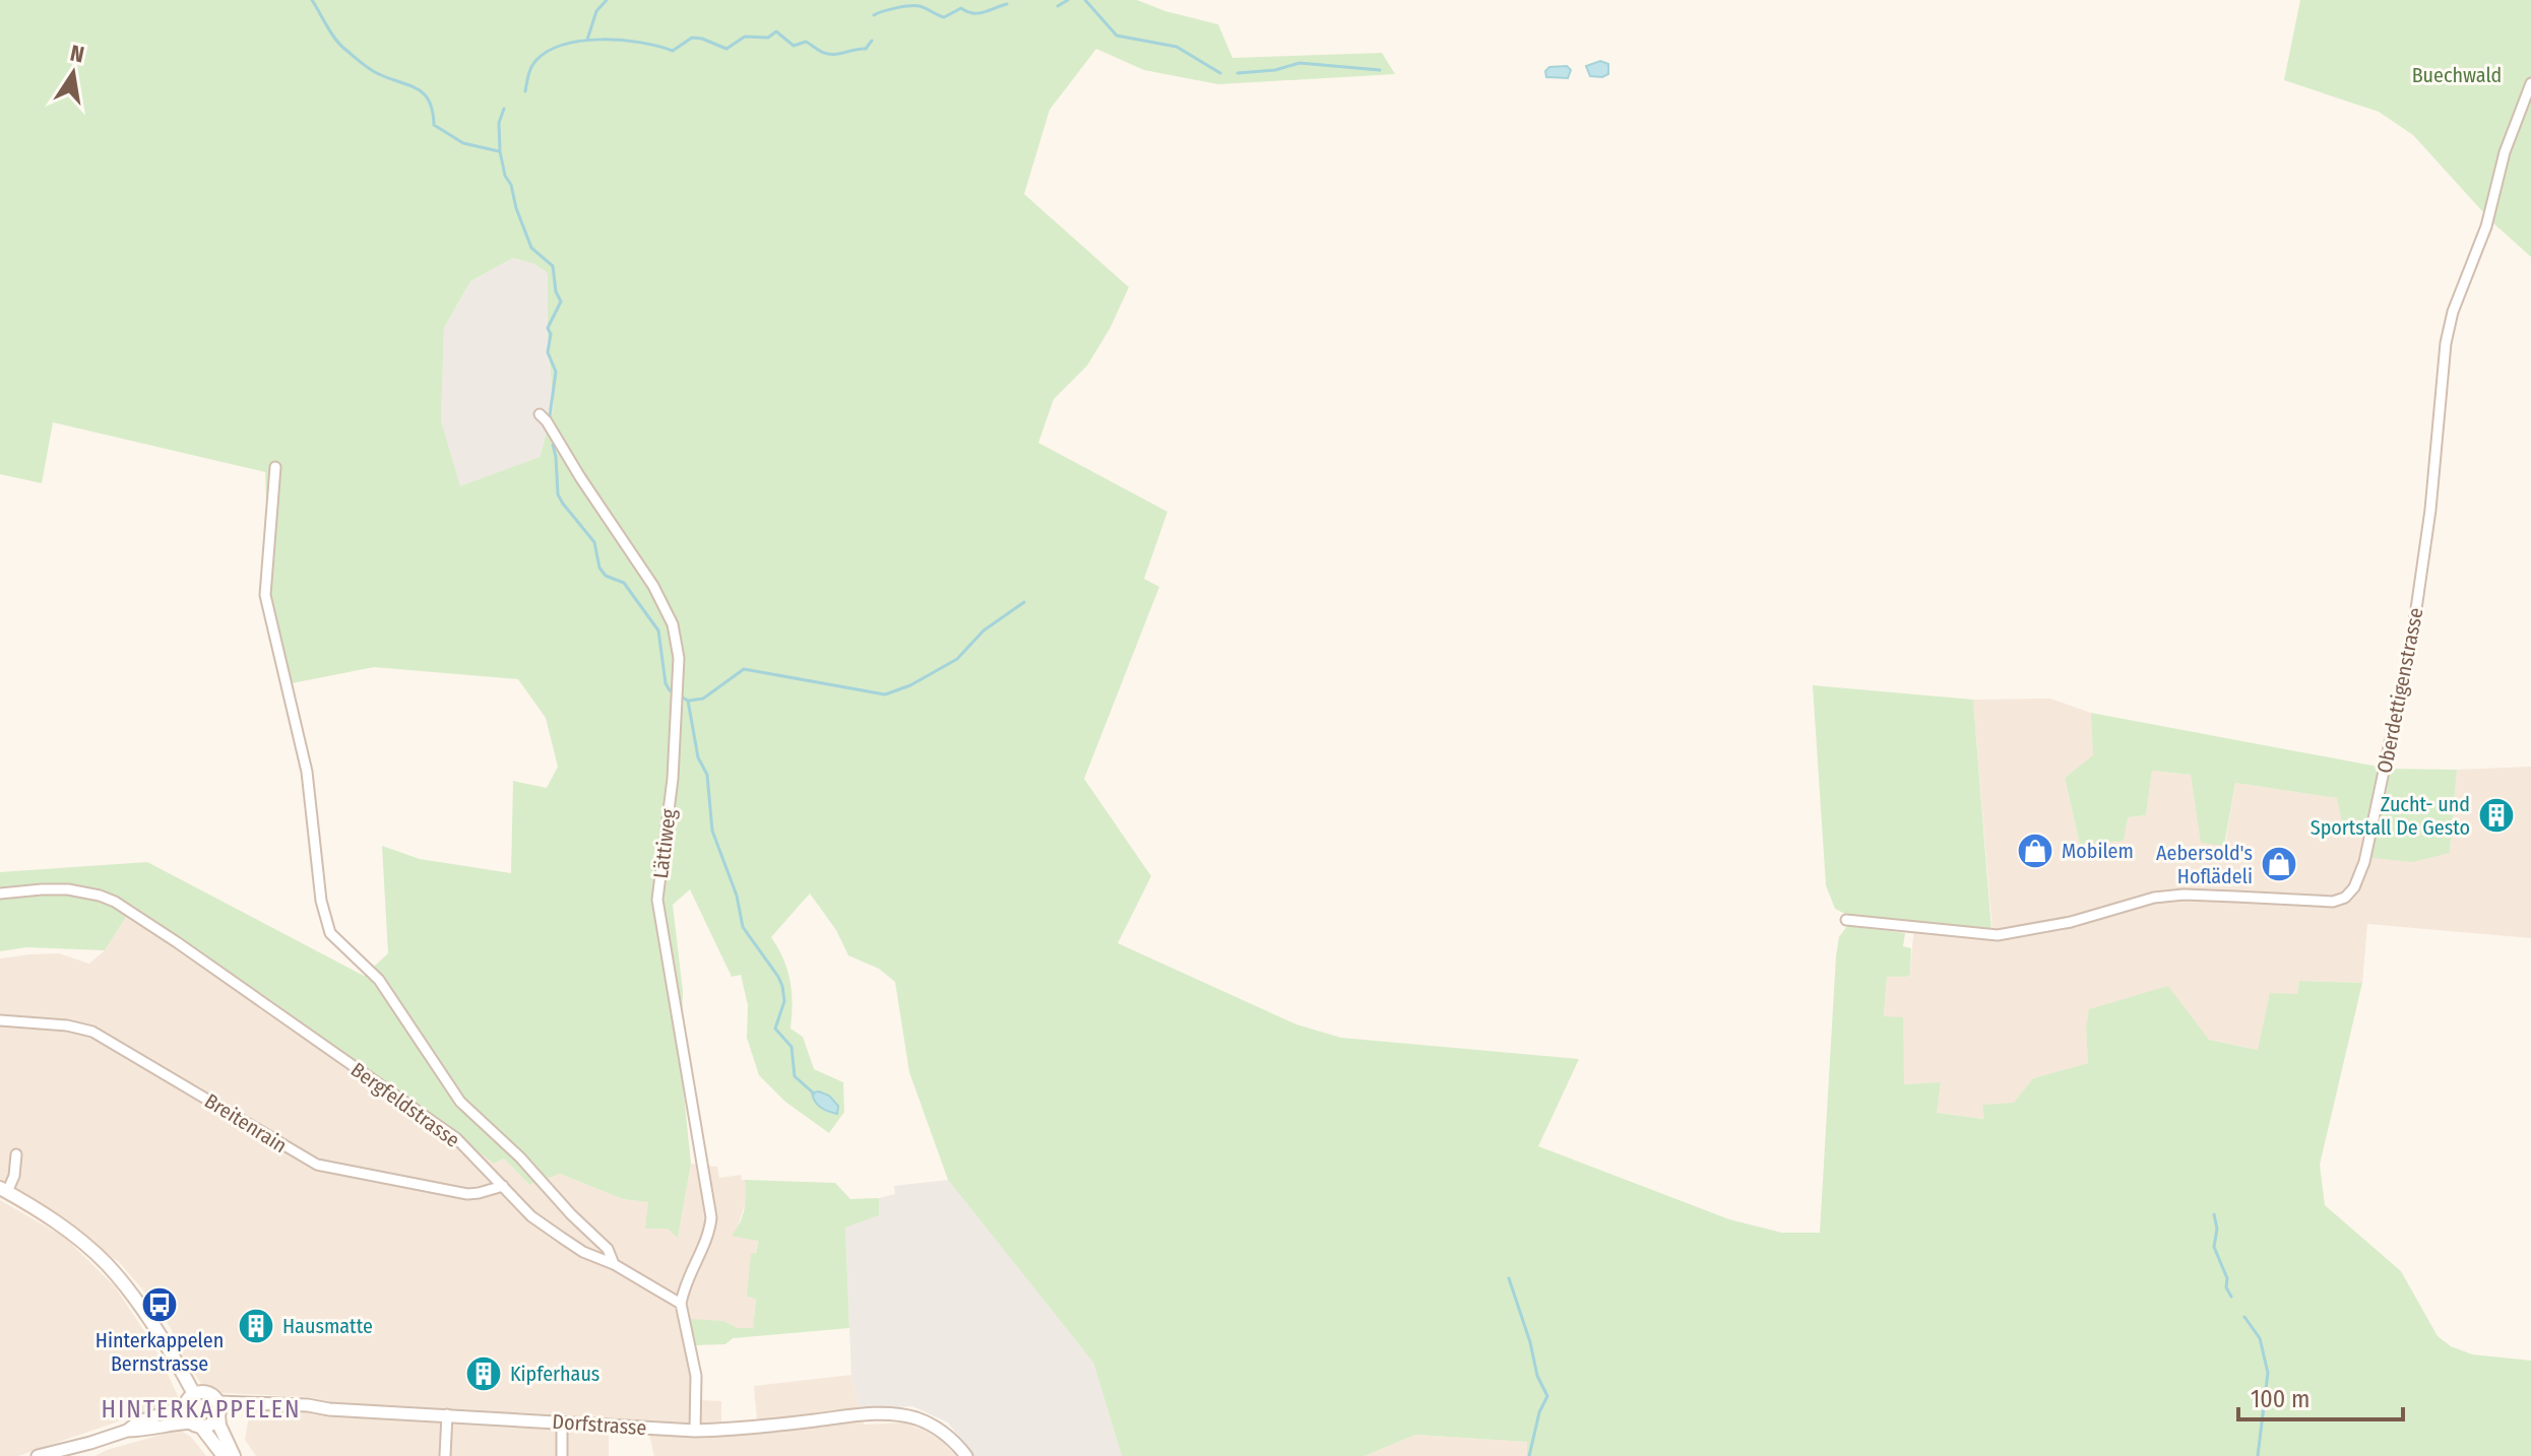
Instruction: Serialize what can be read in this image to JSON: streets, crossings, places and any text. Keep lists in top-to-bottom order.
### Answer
{
  "streets": {
    "street": [
      "Oberdettigenstrasse",
      "Lättiweg",
      "Bergfeldstrasse",
      "Breitenrain",
      "Dorfstrasse"
    ]
  },
  "crossings": [
    ["Lättiweg", "Bergfeldstrasse"],
    ["Bergfeldstrasse", "Breitenrain"]
  ],
  "districts": ["HINTERKAPPELEN"],
  "parks": ["Buechwald"],
  "places": {
    "building": ["Zucht- und Sportstall De Gesto", "Hausmatte", "Kipferhaus"],
    "shop": ["Mobilem", "Aebersold's Hoflädeli"],
    "bus stop": ["Hinterkappelen Bernstrasse"]
  },
  "scale_bar": "100 m",
  "north": "top"
}
